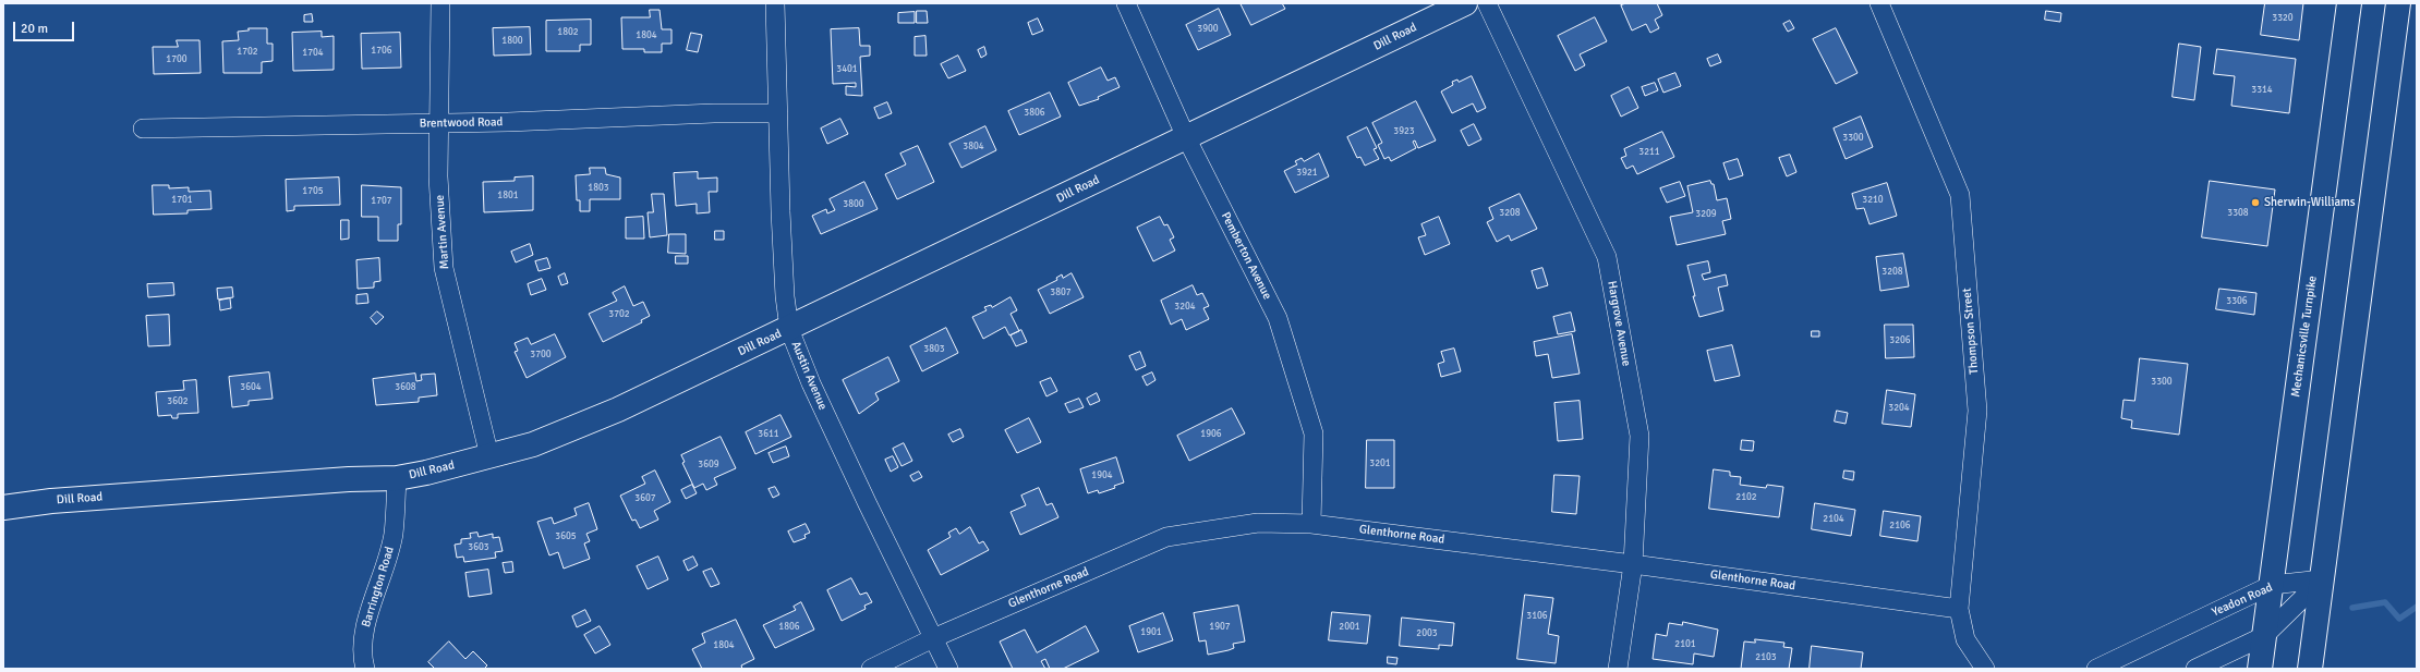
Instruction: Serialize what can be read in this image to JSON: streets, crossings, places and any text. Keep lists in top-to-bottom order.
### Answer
{
  "streets": {
    "main road": ["Dill Road", "Mechanicsville Turnpike"],
    "street": [
      "Brentwood Road",
      "Martin Avenue",
      "Pemberton Avenue",
      "Hargrove Avenue",
      "Thompson Street",
      "Austin Avenue",
      "Glenthorne Road",
      "Barrington Road",
      "Yeadon Road"
    ]
  },
  "crossings": [
    ["Dill Road", "Martin Avenue"],
    ["Dill Road", "Pemberton Avenue"],
    ["Dill Road", "Austin Avenue"],
    ["Dill Road", "Barrington Road"],
    ["Brentwood Road", "Martin Avenue"],
    ["Brentwood Road", "Austin Avenue"],
    ["Pemberton Avenue", "Glenthorne Road"],
    ["Hargrove Avenue", "Glenthorne Road"],
    ["Thompson Street", "Glenthorne Road"],
    ["Mechanicsville Turnpike", "Yeadon Road"],
    ["Austin Avenue", "Glenthorne Road"]
  ],
  "places": ["Sherwin-Williams"],
  "house_numbers": [
    "3320",
    "3900",
    "1802",
    "1804",
    "1800",
    "1706",
    "1702",
    "1704",
    "1700",
    "3401",
    "3314",
    "3806",
    "3923",
    "3300",
    "3804",
    "3211",
    "3921",
    "1803",
    "1705",
    "1801",
    "1701",
    "3210",
    "1707",
    "3800",
    "3208",
    "3308",
    "3209",
    "3208",
    "3807",
    "3306",
    "3204",
    "3702",
    "3206",
    "3803",
    "3700",
    "3300",
    "3604",
    "3608",
    "3602",
    "3204",
    "3611",
    "1906",
    "3201",
    "3609",
    "1904",
    "2102",
    "3607",
    "2104",
    "2106",
    "3605",
    "3603",
    "3106",
    "1806",
    "1907",
    "2001",
    "1901",
    "2003",
    "2101",
    "1804",
    "2103"
  ],
  "scale_bar": "20 m"
}
